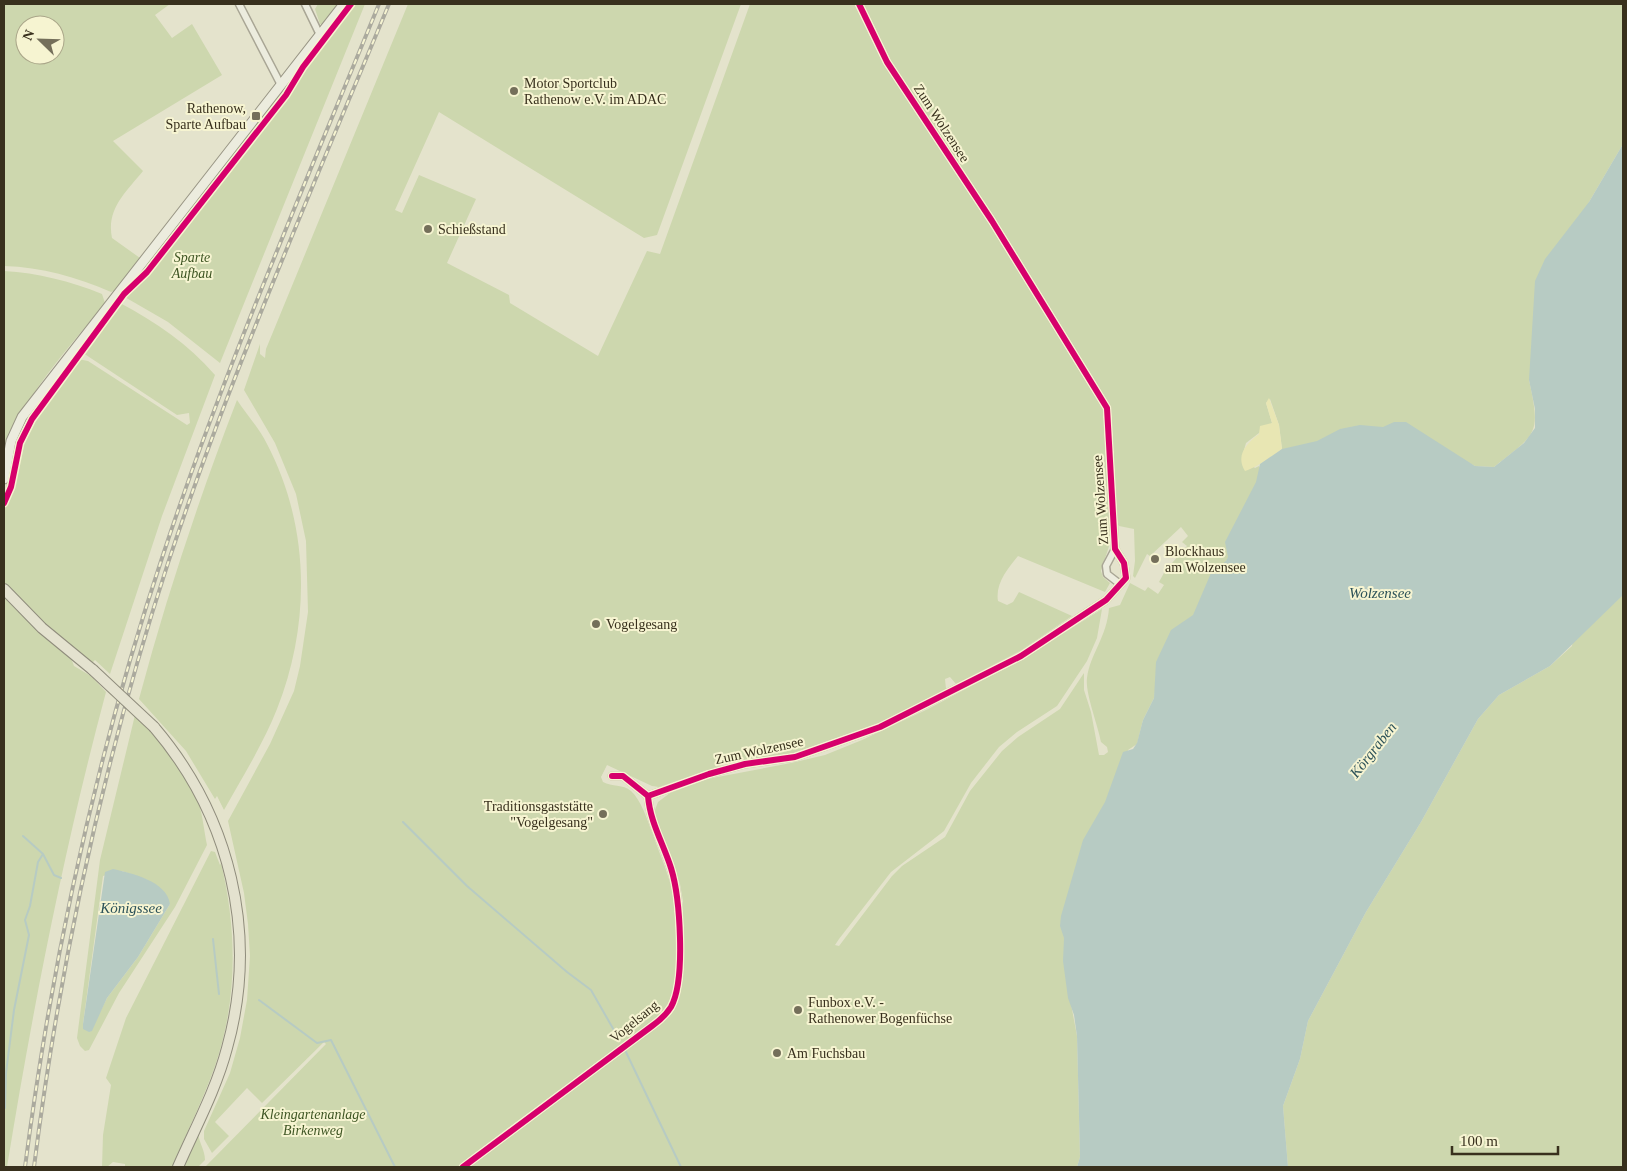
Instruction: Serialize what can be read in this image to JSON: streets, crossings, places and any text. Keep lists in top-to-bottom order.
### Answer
{
  "streets": {
    "street": ["Zum Wolzensee", "Vogelsang"]
  },
  "crossings": [
    ["Zum Wolzensee", "Vogelsang"]
  ],
  "water": ["Wolzensee", "Körgraben", "Königssee"],
  "parks": ["Sparte Aufbau", "Kleingartenanlage Birkenweg"],
  "places": {
    "other": [
      "Motor Sportclub Rathenow e.V. im ADAC",
      "Schießstand",
      "Blockhaus am Wolzensee",
      "Vogelgesang",
      "Traditionsgaststätte \"Vogelgesang\"",
      "Funbox e.V. - Rathenower Bogenfüchse",
      "Am Fuchsbau"
    ],
    "transit": ["Rathenow, Sparte Aufbau"]
  },
  "scale_bar": "100 m",
  "north": "top left"
}
